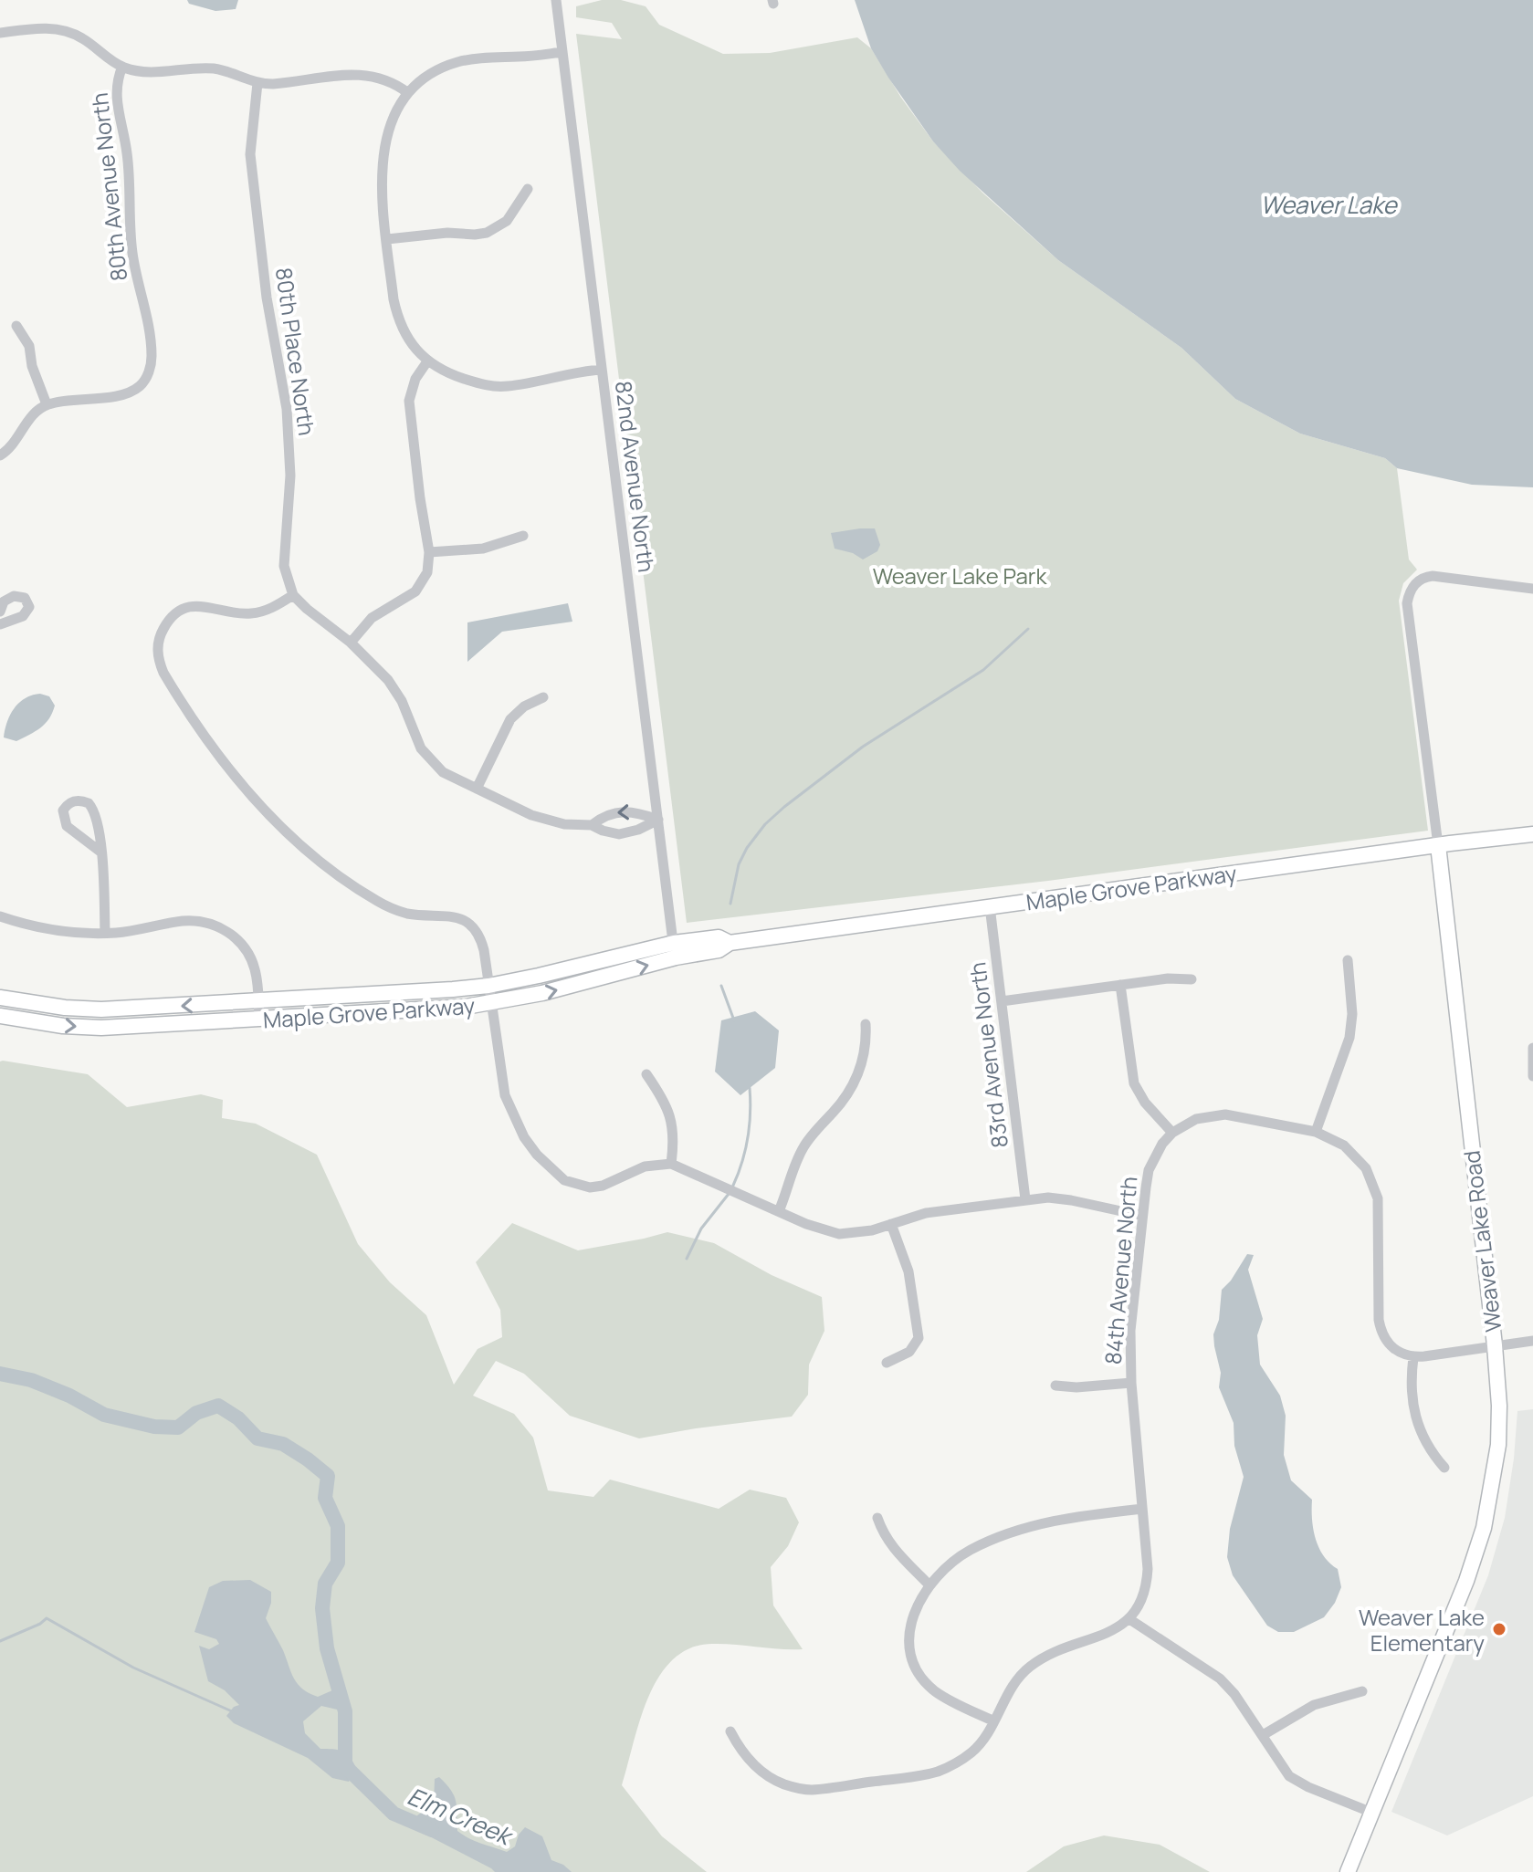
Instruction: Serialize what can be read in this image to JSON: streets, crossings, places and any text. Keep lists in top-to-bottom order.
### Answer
{
  "streets": {
    "main road": ["Maple Grove Parkway", "Weaver Lake Road"],
    "street": [
      "80th Avenue North",
      "80th Place North",
      "82nd Avenue North",
      "83rd Avenue North",
      "84th Avenue North"
    ]
  },
  "crossings": [
    ["82nd Avenue North", "Maple Grove Parkway"],
    ["Maple Grove Parkway", "83rd Avenue North"],
    ["Maple Grove Parkway", "Weaver Lake Road"]
  ],
  "water": ["Weaver Lake", "Elm Creek"],
  "parks": ["Weaver Lake Park"],
  "places": ["Weaver Lake Elementary"]
}
